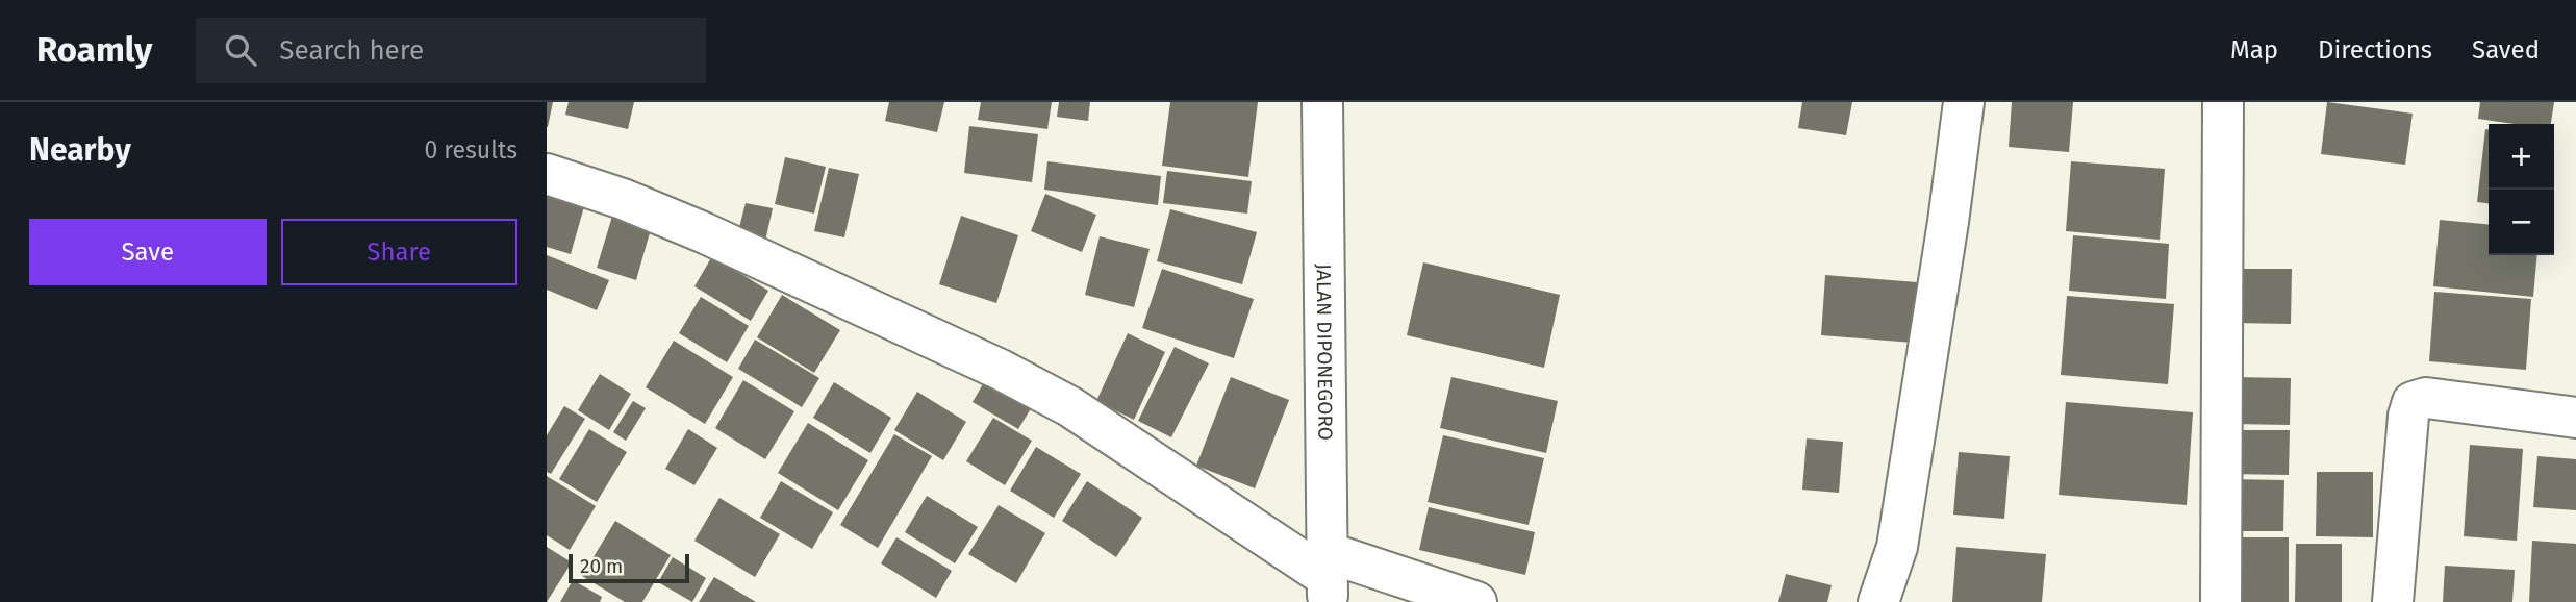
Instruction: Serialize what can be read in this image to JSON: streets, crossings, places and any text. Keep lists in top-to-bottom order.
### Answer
{
  "streets": {
    "street": ["JALAN DIPONEGORO"]
  },
  "scale_bar": "20 m",
  "page": {
    "header": "Roamly",
    "search": "Search here",
    "nav": ["Map", "Directions", "Saved"],
    "heading": ["Nearby", "0 results"],
    "map_buttons": ["+", "−"],
    "buttons": ["Save", "Share"],
    "scale": "20 m"
  }
}
